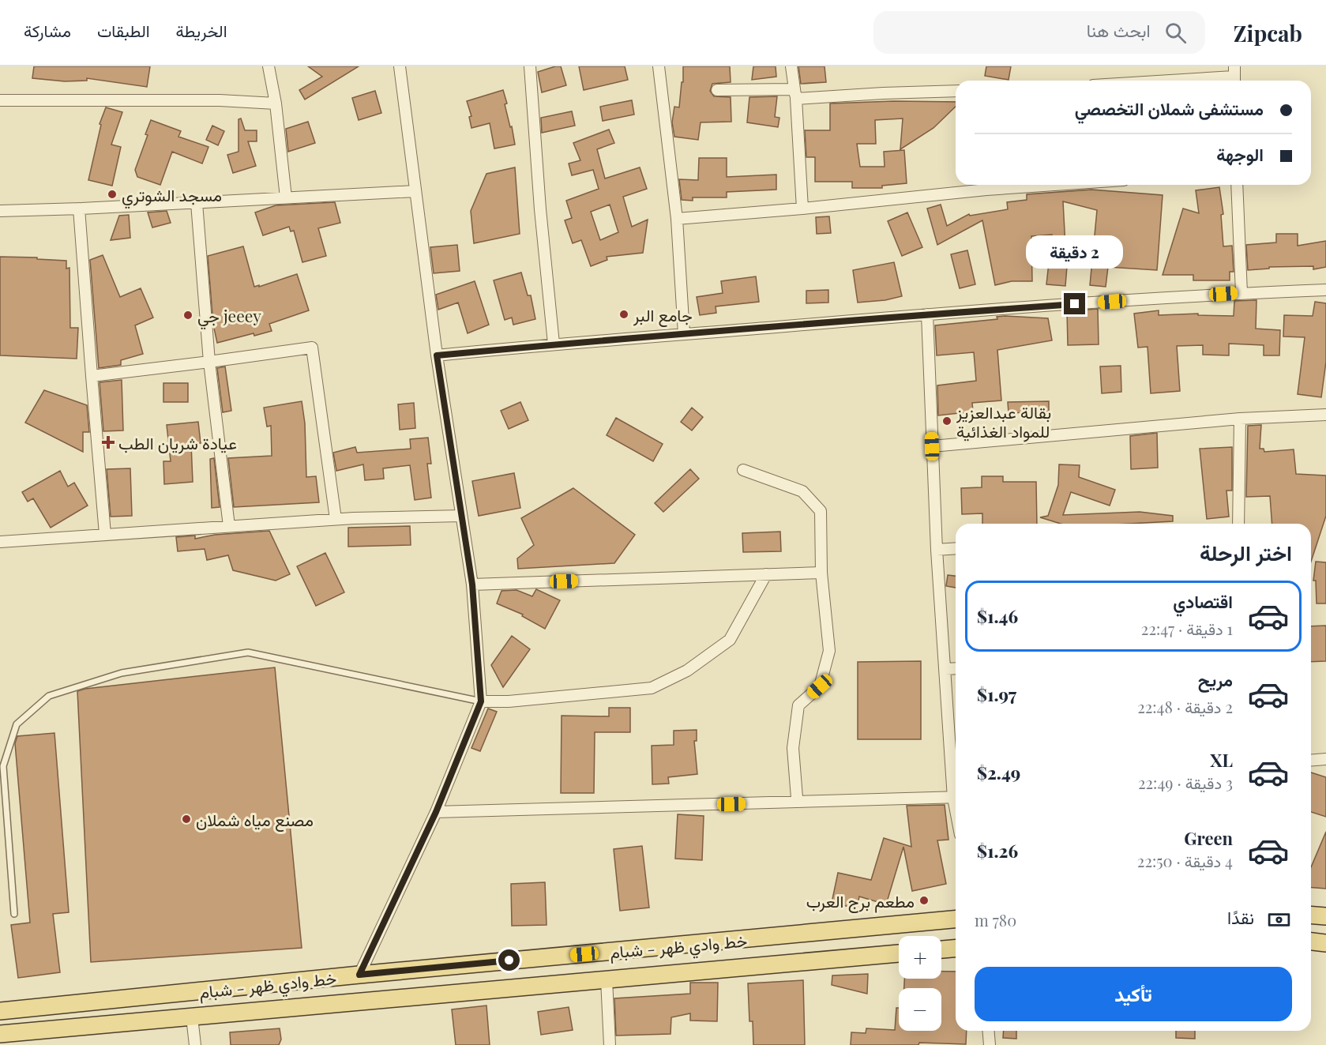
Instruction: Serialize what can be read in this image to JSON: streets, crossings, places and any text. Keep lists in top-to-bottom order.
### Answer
{
  "streets": {
    "main road": ["خط وادي ظهر - شبام"]
  },
  "places": {
    "other": [
      "مسجد الشوتري",
      "جامع البر",
      "جي jeeey",
      "بقالة عبدالعزيز للمواد الغذائية",
      "مصنع مياه شملان",
      "مطعم برج العرب"
    ],
    "health": ["عيادة شريان الطب"]
  },
  "page": {
    "header": "Zipcab",
    "search": "ابحث هنا",
    "nav": ["الخريطة", "الطبقات", "مشاركة"],
    "banner": ["مستشفى شملان التخصصي", "الوجهة"],
    "bubble": "2 دقيقة",
    "heading": "اختر الرحلة",
    "list": [
      {
        "name": "اقتصادي",
        "note": "1 دقيقة · 22:47",
        "value": "$1.46"
      },
      {
        "name": "مريح",
        "note": "2 دقيقة · 22:48",
        "value": "$1.97"
      },
      {
        "name": "XL",
        "note": "3 دقيقة · 22:49",
        "value": "$2.49"
      },
      {
        "name": "Green",
        "note": "4 دقيقة · 22:50",
        "value": "$1.26"
      }
    ],
    "pay": ["نقدًا", "780 m"],
    "map_buttons": ["+", "−"],
    "buttons": "تأكيد"
  }
}
